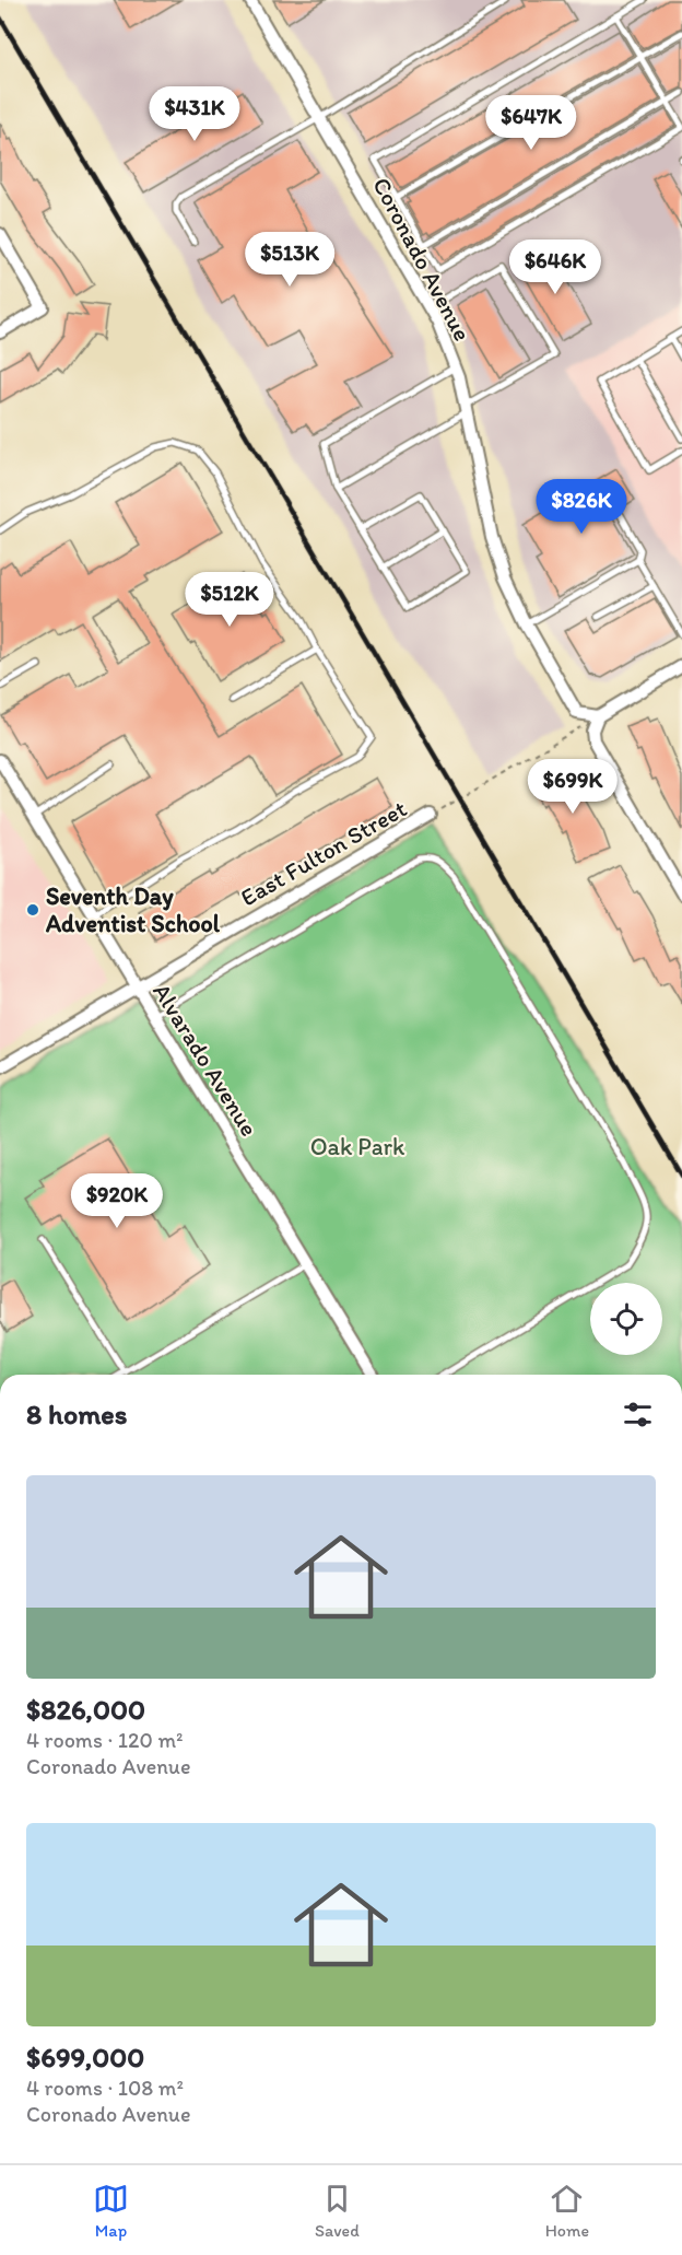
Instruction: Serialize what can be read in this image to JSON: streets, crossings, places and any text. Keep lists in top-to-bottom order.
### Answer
{
  "streets": {
    "street": ["Coronado Avenue", "East Fulton Street", "Alvarado Avenue"]
  },
  "crossings": [
    ["East Fulton Street", "Alvarado Avenue"]
  ],
  "parks": ["Oak Park"],
  "places": ["Seventh Day Adventist School"],
  "page": {
    "price": [
      "$431K",
      "$647K",
      "$513K",
      "$646K",
      "$826K",
      "$512K",
      "$699K",
      "$920K"
    ],
    "heading": "8 homes",
    "list": [
      {
        "name": "$826,000",
        "note": "4 rooms · 120 m² · Coronado Avenue"
      },
      {
        "name": "$699,000",
        "note": "4 rooms · 108 m² · Coronado Avenue"
      }
    ],
    "tabs": ["Map", "Saved", "Home"]
  }
}
